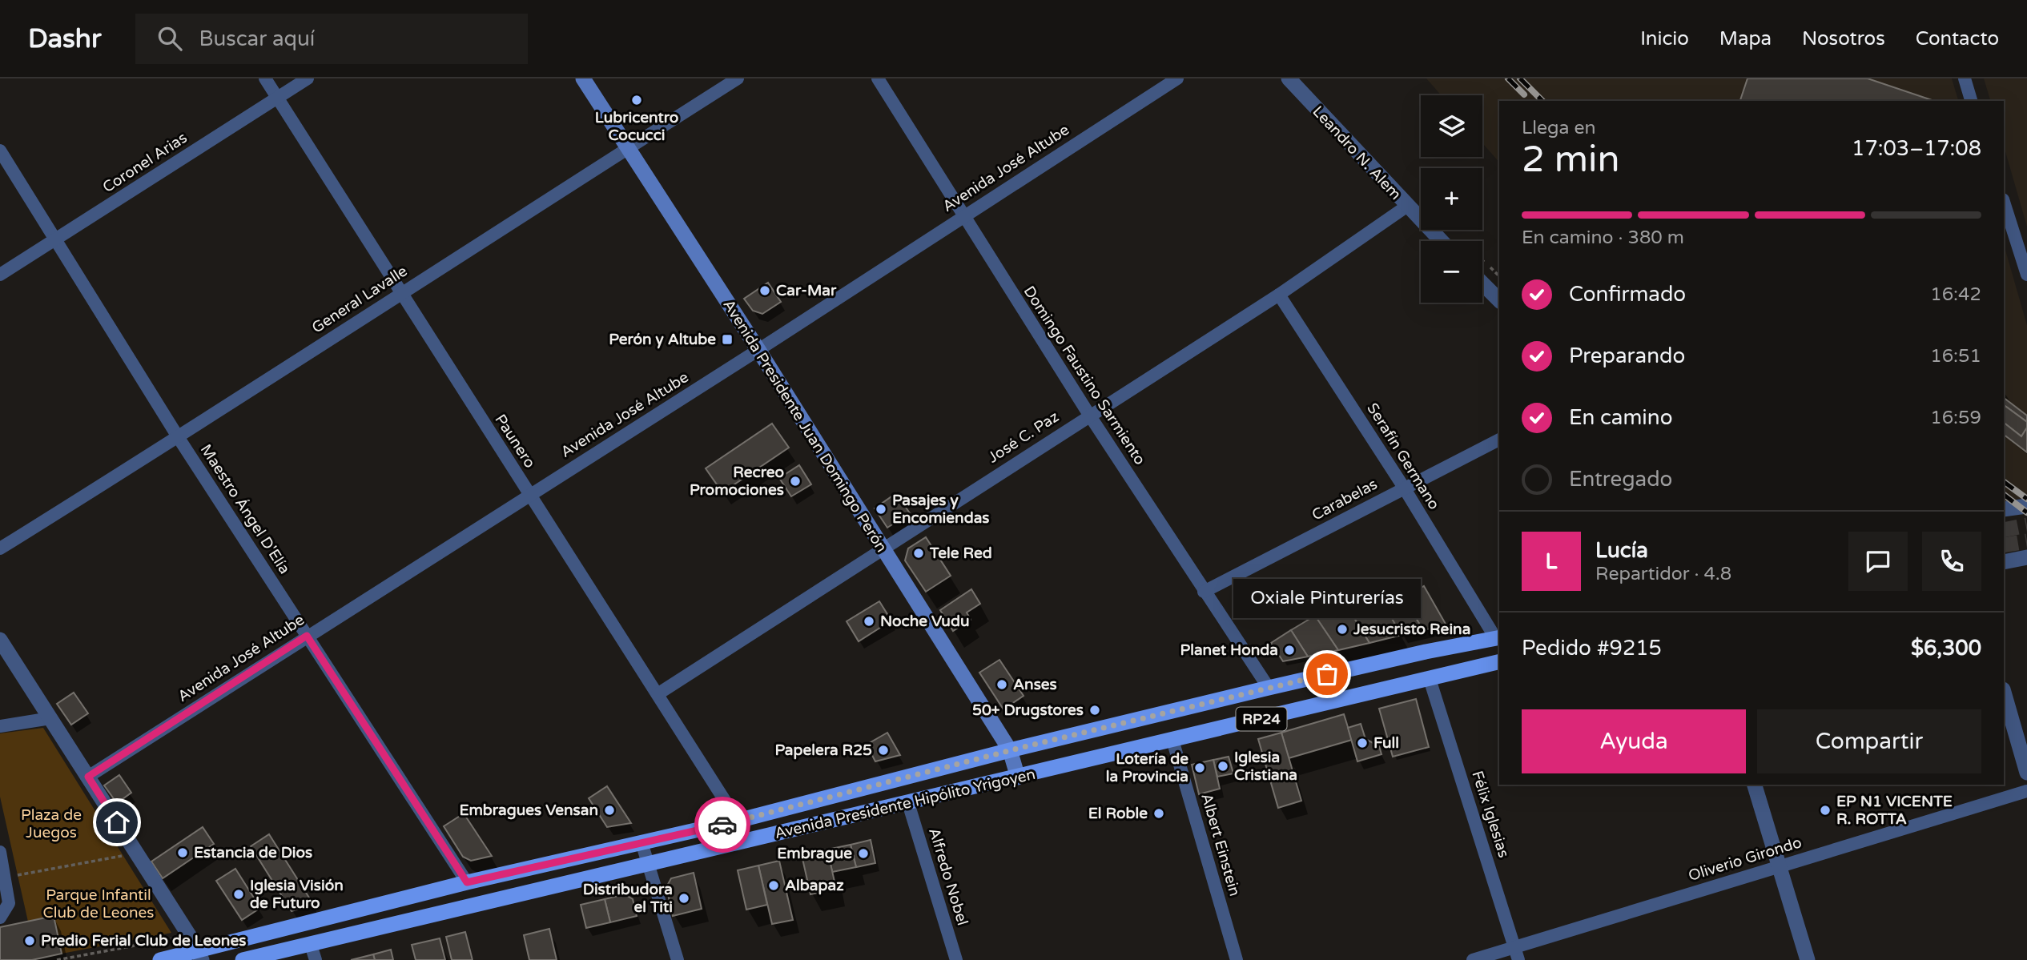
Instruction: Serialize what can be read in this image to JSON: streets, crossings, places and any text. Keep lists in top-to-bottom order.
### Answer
{
  "streets": {
    "main road": ["Avenida Presidente Juan Domingo Perón", "RP24", "Avenida Presidente Hipólito Yrigoyen"],
    "street": [
      "Leandro N. Alem",
      "Coronel Arias",
      "Avenida José Altube",
      "General Lavalle",
      "Domingo Faustino Sarmiento",
      "José C. Paz",
      "Paunero",
      "Serafín Germano",
      "Carabelas",
      "Maestro Ángel D'Elía",
      "Félix Iglesias",
      "Albert Einstein",
      "Oliverio Girondo",
      "Alfredo Nobel"
    ]
  },
  "crossings": [
    ["Leandro N. Alem", "José C. Paz"],
    ["Coronel Arias", "Paunero"],
    ["Coronel Arias", "Maestro Ángel D'Elía"],
    ["Avenida José Altube", "Domingo Faustino Sarmiento"],
    ["Avenida José Altube", "Avenida Presidente Juan Domingo Perón"],
    ["Avenida José Altube", "Paunero"],
    ["Avenida José Altube", "Maestro Ángel D'Elía"],
    ["General Lavalle", "Avenida Presidente Juan Domingo Perón"],
    ["General Lavalle", "Paunero"],
    ["General Lavalle", "Maestro Ángel D'Elía"],
    ["Domingo Faustino Sarmiento", "José C. Paz"],
    ["Domingo Faustino Sarmiento", "Carabelas"],
    ["Domingo Faustino Sarmiento", "Avenida Presidente Hipólito Yrigoyen"],
    ["Avenida Presidente Juan Domingo Perón", "José C. Paz"],
    ["Avenida Presidente Juan Domingo Perón", "Avenida Presidente Hipólito Yrigoyen"],
    ["José C. Paz", "Paunero"],
    ["José C. Paz", "Serafín Germano"],
    ["Paunero", "Avenida Presidente Hipólito Yrigoyen"],
    ["Serafín Germano", "Carabelas"],
    ["Serafín Germano", "Avenida Presidente Hipólito Yrigoyen"],
    ["Maestro Ángel D'Elía", "Avenida Presidente Hipólito Yrigoyen"],
    ["Avenida Presidente Hipólito Yrigoyen", "Félix Iglesias"],
    ["Avenida Presidente Hipólito Yrigoyen", "Albert Einstein"],
    ["Avenida Presidente Hipólito Yrigoyen", "Alfredo Nobel"],
    ["Félix Iglesias", "Oliverio Girondo"]
  ],
  "parks": ["Plaza de Juegos", "Parque Infantil Club de Leones"],
  "places": {
    "other": [
      "Lubricentro Cocucci",
      "Car-Mar",
      "Recreo Promociones",
      "Pasajes y Encomiendas",
      "Tele Red",
      "Noche Vudu",
      "Jesucristo Reina",
      "Planet Honda",
      "Oxiale Pinturerías",
      "Anses",
      "50+ Drugstores",
      "Full",
      "Papelera R25",
      "Iglesia Cristiana",
      "Lotería de la Provincia",
      "Embragues Vensan",
      "EP N1 VICENTE R. ROTTA",
      "El Roble",
      "Estancia de Dios",
      "Embrague",
      "Albapaz",
      "Iglesia Visión de Futuro",
      "Distribudora el Titi",
      "Predio Ferial Club de Leones"
    ],
    "transit": ["Perón y Altube"]
  },
  "page": {
    "header": "Dashr",
    "search": "Buscar aquí",
    "nav": [
      "Inicio",
      "Mapa",
      "Nosotros",
      "Contacto"
    ],
    "map_buttons": ["+", "−"],
    "heading": ["2 min", "Llega en", "17:03–17:08"],
    "panel": [
      "Lucía",
      "Repartidor · 4.8",
      "Pedido #9215",
      "$6,300"
    ],
    "bar": "En camino · 380 m",
    "list": [
      ["Confirmado", "16:42"],
      ["Preparando", "16:51"],
      ["En camino", "16:59"],
      "Entregado"
    ],
    "round": "L",
    "bubble": "Oxiale Pinturerías",
    "buttons": ["Ayuda", "Compartir"]
  }
}
